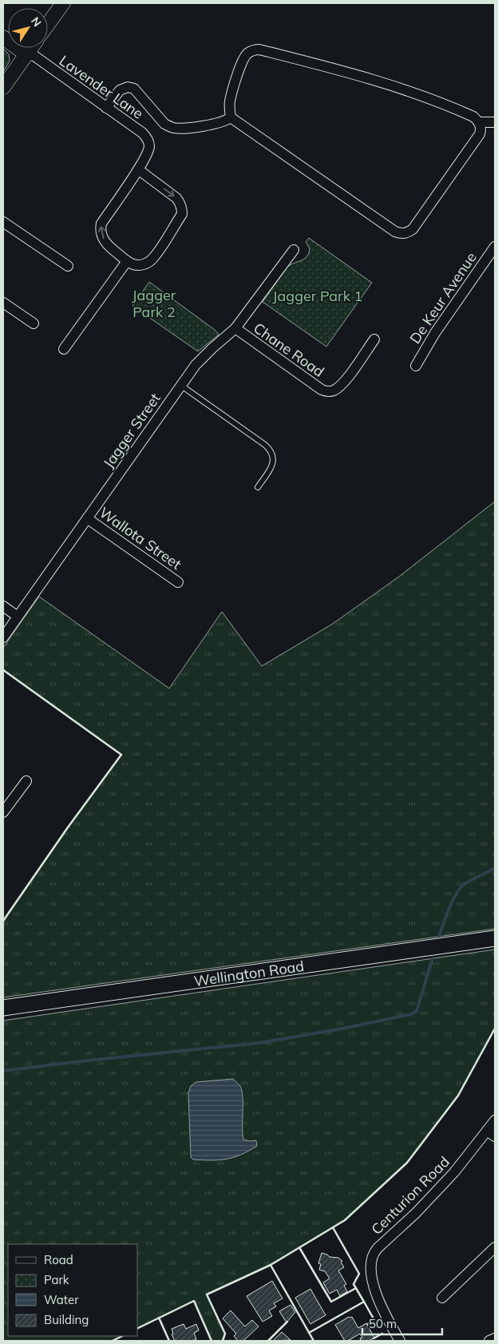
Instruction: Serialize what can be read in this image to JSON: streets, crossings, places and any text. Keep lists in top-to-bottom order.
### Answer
{
  "streets": {
    "main road": ["Wellington Road"],
    "street": [
      "Lavender Lane",
      "De Keur Avenue",
      "Chane Road",
      "Jagger Street",
      "Wallota Street",
      "Centurion Road"
    ]
  },
  "crossings": [
    ["Chane Road", "Jagger Street"],
    ["Jagger Street", "Wallota Street"]
  ],
  "parks": ["Jagger Park 2", "Jagger Park 1"],
  "legend": [
    "Road",
    "Park",
    "Water",
    "Building"
  ],
  "scale_bar": "50 m",
  "north": "top right"
}
